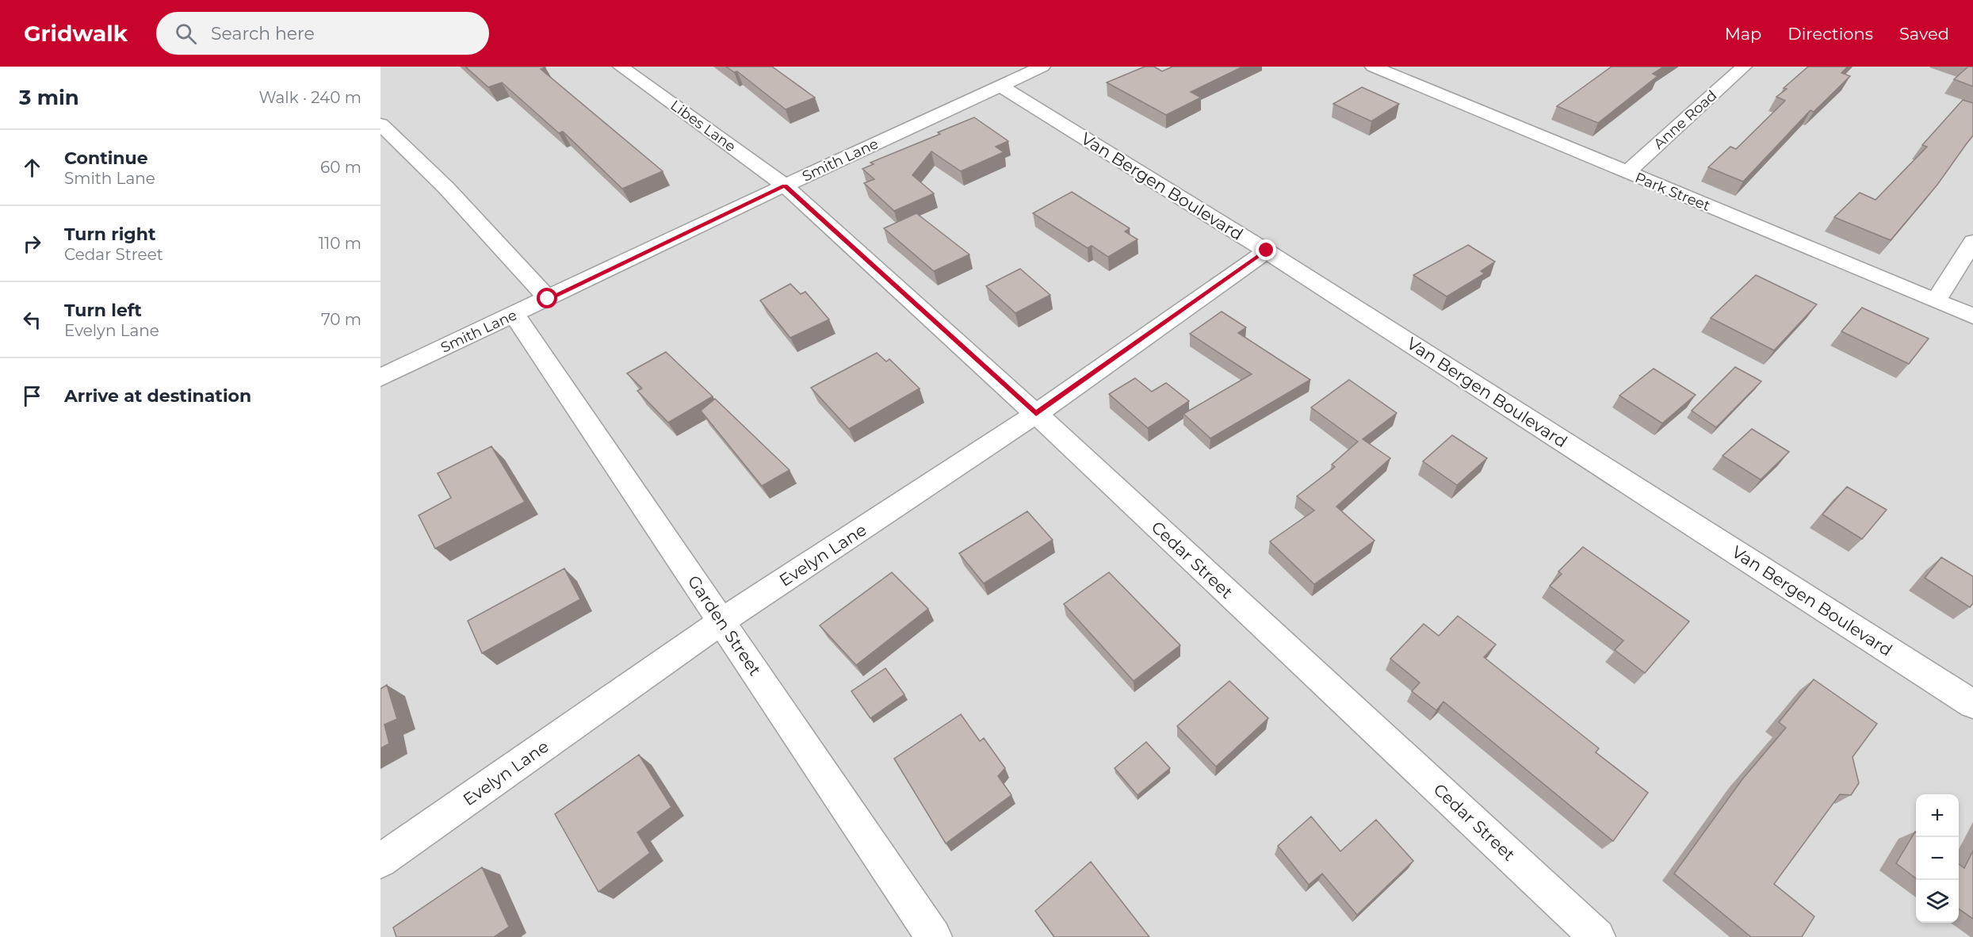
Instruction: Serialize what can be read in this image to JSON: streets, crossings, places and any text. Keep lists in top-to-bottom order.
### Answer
{
  "streets": {
    "street": [
      "Anne Road",
      "Libes Lane",
      "Smith Lane",
      "Van Bergen Boulevard",
      "Park Street",
      "Evelyn Lane",
      "Cedar Street",
      "Garden Street"
    ]
  },
  "crossings": [
    ["Anne Road", "Park Street"],
    ["Libes Lane", "Smith Lane"],
    ["Libes Lane", "Cedar Street"],
    ["Smith Lane", "Van Bergen Boulevard"],
    ["Smith Lane", "Cedar Street"],
    ["Smith Lane", "Garden Street"],
    ["Van Bergen Boulevard", "Evelyn Lane"],
    ["Evelyn Lane", "Cedar Street"],
    ["Evelyn Lane", "Garden Street"]
  ],
  "page": {
    "header": "Gridwalk",
    "search": "Search here",
    "nav": ["Map", "Directions", "Saved"],
    "heading": ["3 min", "Walk · 240 m"],
    "list": [
      ["Continue", "Smith Lane", "60 m"],
      ["Turn right", "Cedar Street", "110 m"],
      ["Turn left", "Evelyn Lane", "70 m"],
      "Arrive at destination"
    ],
    "map_buttons": ["+", "−"]
  }
}
